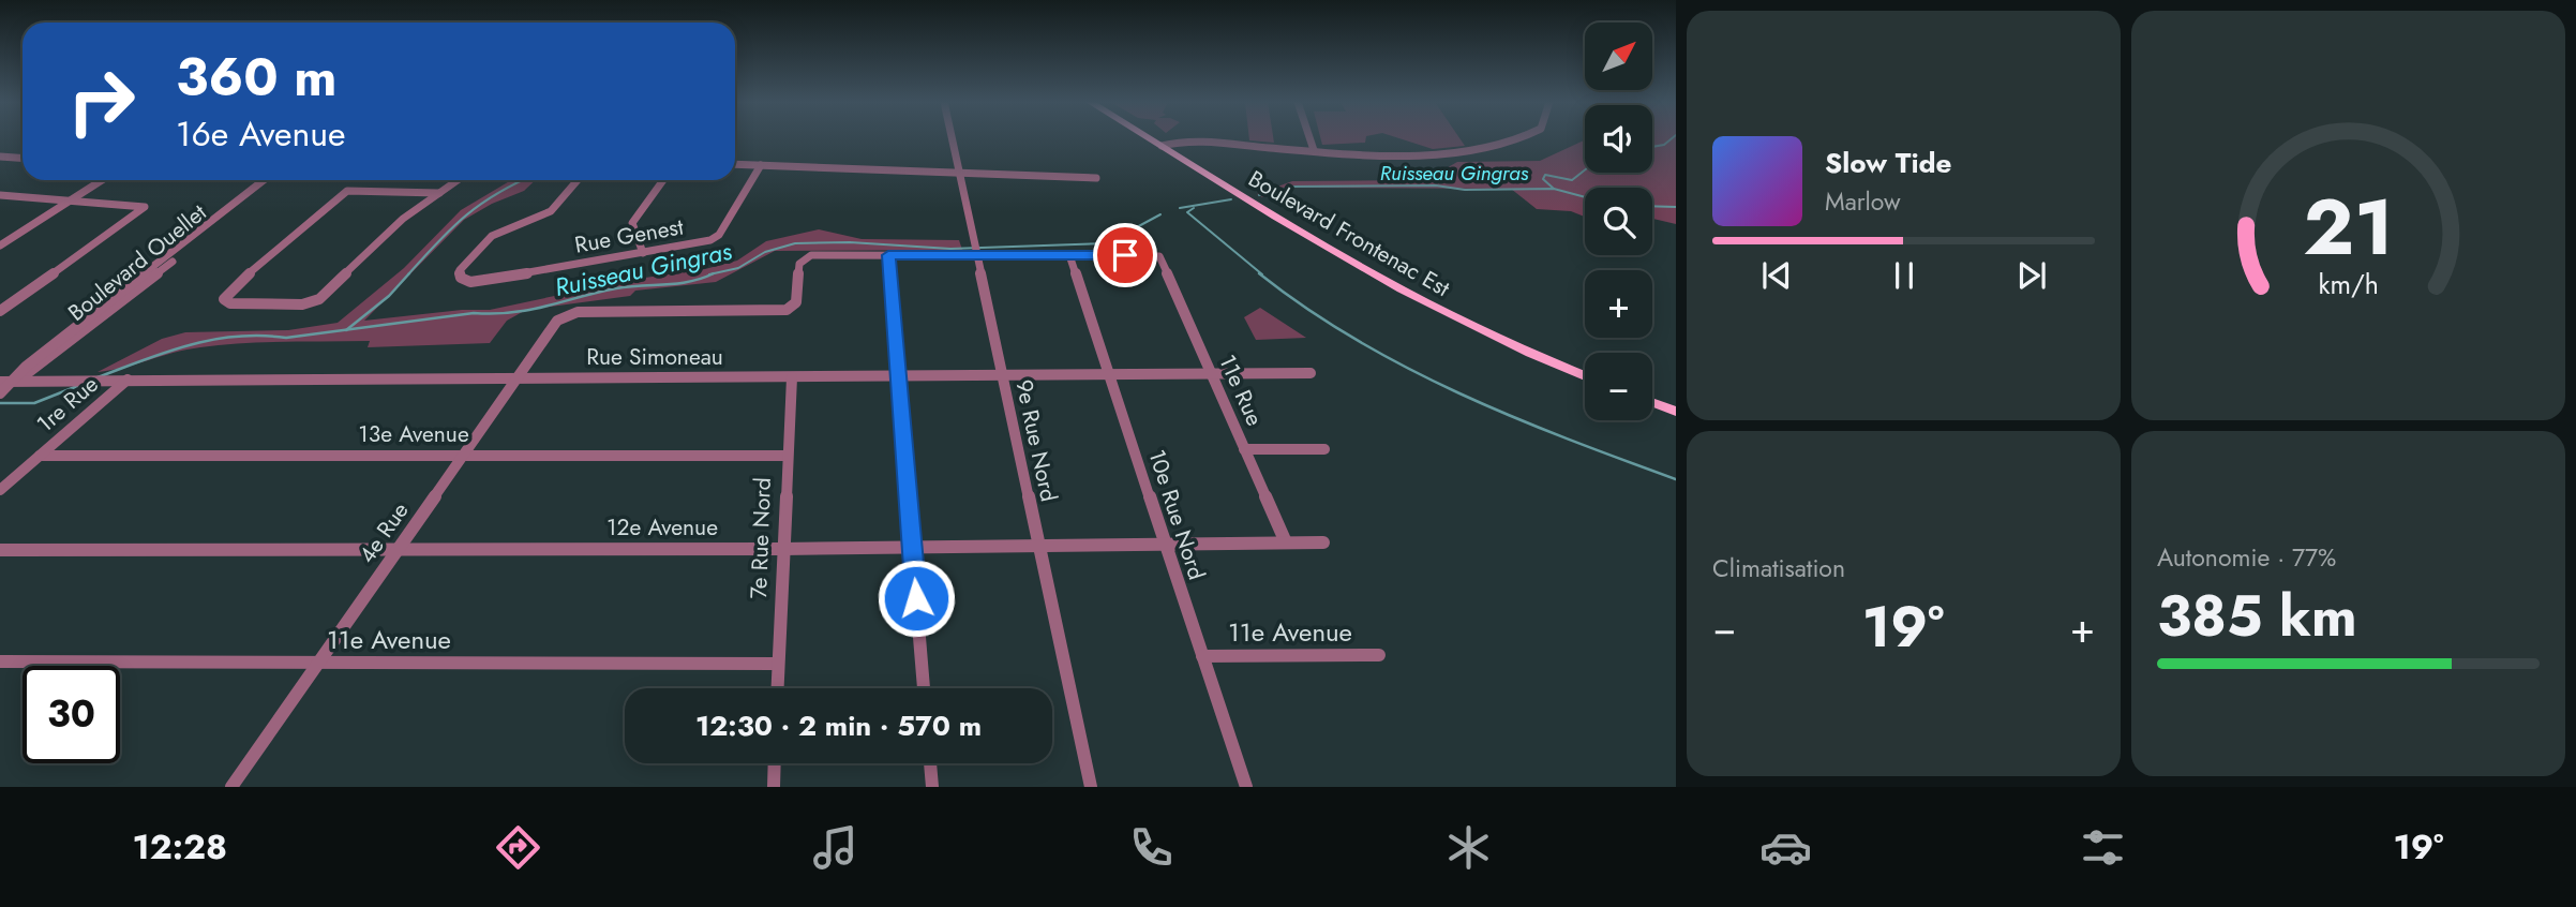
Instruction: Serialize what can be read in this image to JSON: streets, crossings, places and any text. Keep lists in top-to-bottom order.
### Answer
{
  "streets": {
    "main road": ["Boulevard Frontenac Est"],
    "street": [
      "Rue Genest",
      "Boulevard Ouellet",
      "Rue Simoneau",
      "11e Rue",
      "1re Rue",
      "13e Avenue",
      "9e Rue Nord",
      "10e Rue Nord",
      "12e Avenue",
      "4e Rue",
      "7e Rue Nord",
      "11e Avenue"
    ]
  },
  "crossings": [
    ["Boulevard Ouellet", "Rue Simoneau"],
    ["Rue Simoneau", "11e Rue"],
    ["Rue Simoneau", "1re Rue"],
    ["Rue Simoneau", "9e Rue Nord"],
    ["Rue Simoneau", "10e Rue Nord"],
    ["Rue Simoneau", "4e Rue"],
    ["Rue Simoneau", "7e Rue Nord"],
    ["11e Rue", "10e Rue Nord"],
    ["11e Rue", "12e Avenue"],
    ["1re Rue", "13e Avenue"],
    ["13e Avenue", "4e Rue"],
    ["13e Avenue", "7e Rue Nord"],
    ["9e Rue Nord", "12e Avenue"],
    ["10e Rue Nord", "12e Avenue"],
    ["10e Rue Nord", "11e Avenue"],
    ["12e Avenue", "4e Rue"],
    ["12e Avenue", "7e Rue Nord"],
    ["4e Rue", "11e Avenue"],
    ["7e Rue Nord", "11e Avenue"]
  ],
  "water": ["Ruisseau Gingras"],
  "north": "top right",
  "page": {
    "map_buttons": ["+", "−"],
    "turn": ["360 m", "16e Avenue"],
    "song": ["Slow Tide", "Marlow"],
    "tile": [
      "Climatisation",
      ["Autonomie · 77%", "385 km"]
    ],
    "heat": ["−", "19°", "+"],
    "limit": "30",
    "trip": "12:30 · 2 min · 570 m",
    "tabs": ["12:28", "19°"],
    "gauge": ["21", "km/h"]
  }
}
